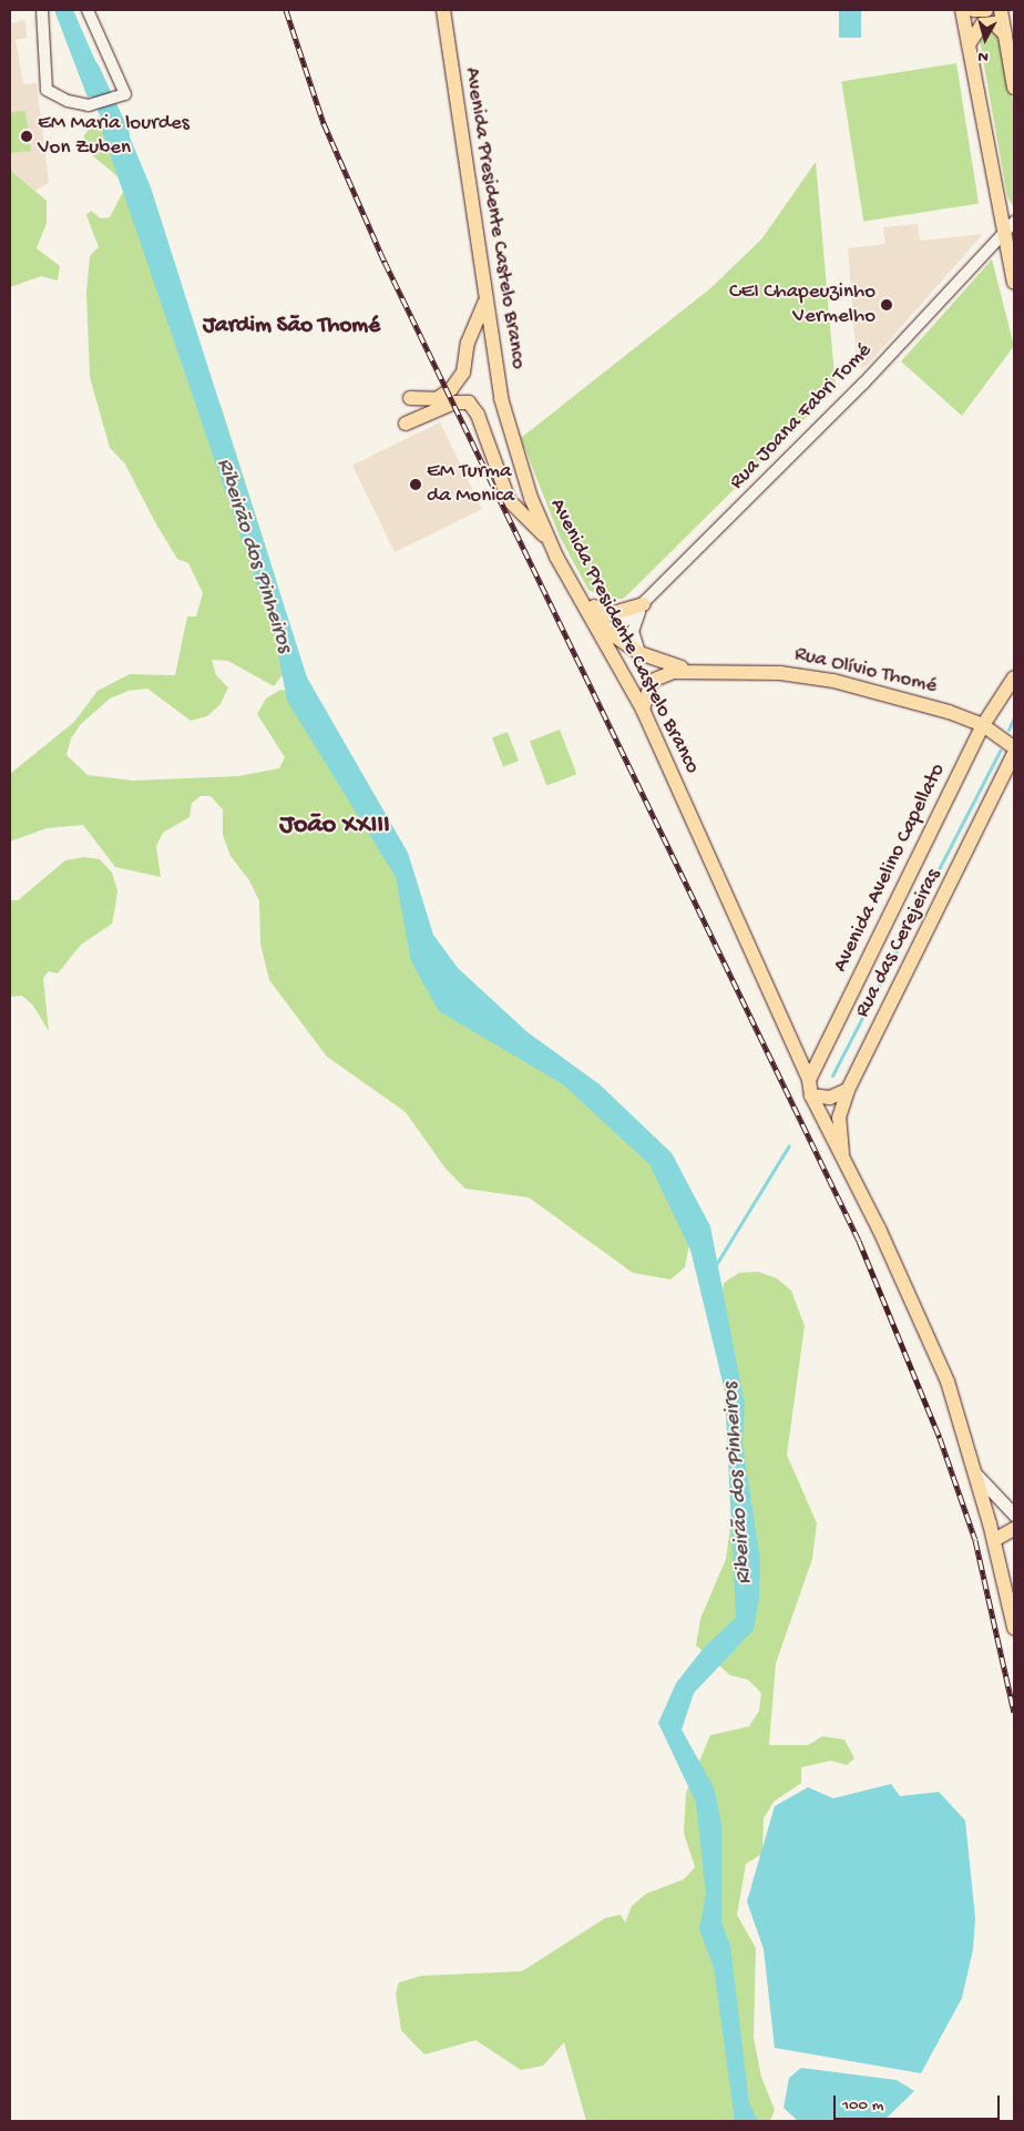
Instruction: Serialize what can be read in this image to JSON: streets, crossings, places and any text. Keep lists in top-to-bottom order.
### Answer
{
  "streets": {
    "main road": [
      "Avenida Presidente Castelo Branco",
      "Rua Olívio Thomé",
      "Avenida Avelino Capellato",
      "Rua das Cerejeiras"
    ],
    "street": ["Rua Joana Fabri Tomé"]
  },
  "crossings": [
    ["Avenida Presidente Castelo Branco", "Avenida Avelino Capellato"],
    ["Avenida Presidente Castelo Branco", "Rua das Cerejeiras"],
    ["Rua Olívio Thomé", "Avenida Avelino Capellato"]
  ],
  "districts": ["Jardim São Thomé", "João XXIII"],
  "water": ["Ribeirão dos Pinheiros"],
  "places": ["EM Maria lourdes Von Zuben", "CEI Chapeuzinho Vermelho", "EM Turma da Monica"],
  "scale_bar": "100 m",
  "north": "bottom"
}
